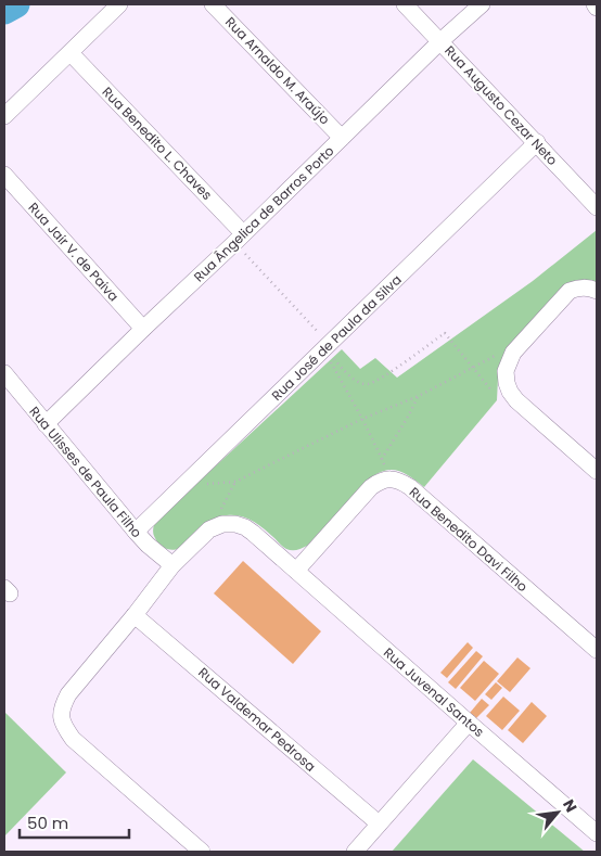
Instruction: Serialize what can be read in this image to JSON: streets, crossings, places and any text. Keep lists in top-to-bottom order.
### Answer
{
  "streets": {
    "street": [
      "Rua Arnaldo M. Araújo",
      "Rua Augusto Cezar Neto",
      "Rua Benedito L. Chaves",
      "Rua Ângelica de Barros Porto",
      "Rua Jair V. de Paiva",
      "Rua José de Paula da Silva",
      "Rua Ulisses de Paula Filho",
      "Rua Benedito Davi Filho",
      "Rua Juvenal Santos",
      "Rua Valdemar Pedrosa"
    ]
  },
  "crossings": [
    ["Rua Arnaldo M. Araújo", "Rua Ângelica de Barros Porto"],
    ["Rua Augusto Cezar Neto", "Rua Ângelica de Barros Porto"],
    ["Rua Augusto Cezar Neto", "Rua José de Paula da Silva"],
    ["Rua Benedito L. Chaves", "Rua Ângelica de Barros Porto"],
    ["Rua Ângelica de Barros Porto", "Rua Jair V. de Paiva"],
    ["Rua Ângelica de Barros Porto", "Rua Ulisses de Paula Filho"],
    ["Rua José de Paula da Silva", "Rua Ulisses de Paula Filho"]
  ],
  "scale_bar": "50 m",
  "north": "top right"
}
